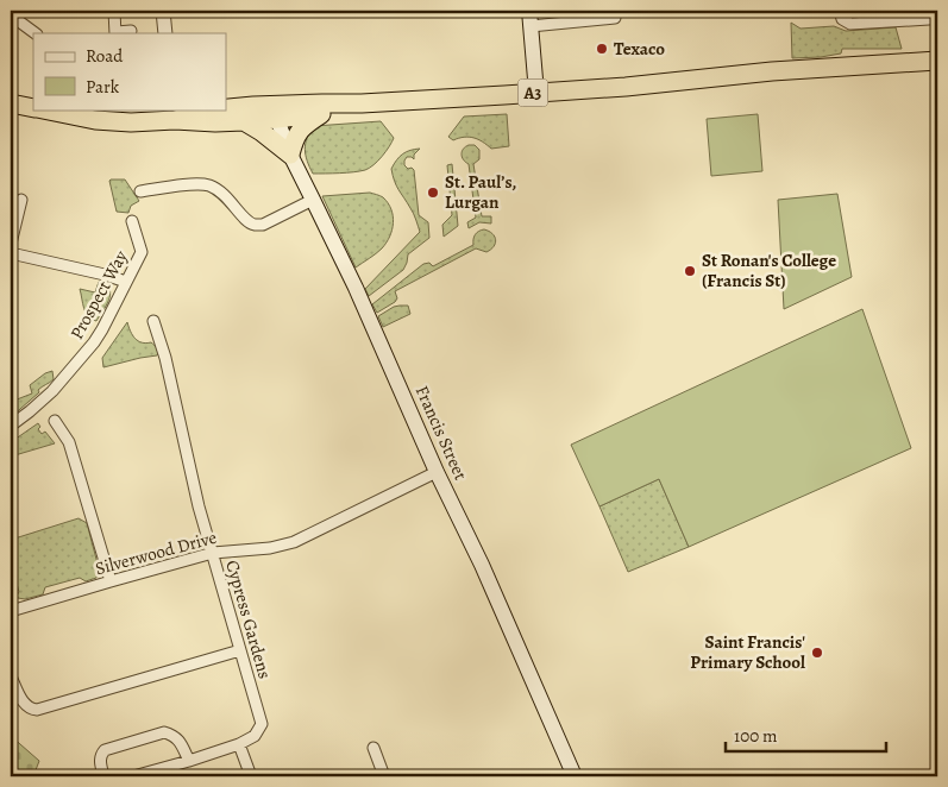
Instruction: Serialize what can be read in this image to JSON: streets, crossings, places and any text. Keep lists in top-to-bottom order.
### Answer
{
  "streets": {
    "highway": ["A3"],
    "main road": ["Francis Street"],
    "street": ["Prospect Way", "Silverwood Drive", "Cypress Gardens"]
  },
  "crossings": [
    ["A3", "Francis Street"],
    ["Francis Street", "Silverwood Drive"],
    ["Silverwood Drive", "Cypress Gardens"]
  ],
  "places": [
    "Texaco",
    "St. Paul’s, Lurgan",
    "St Ronan's College (Francis St)",
    "Saint Francis' Primary School"
  ],
  "legend": ["Road", "Park"],
  "scale_bar": "100 m"
}
